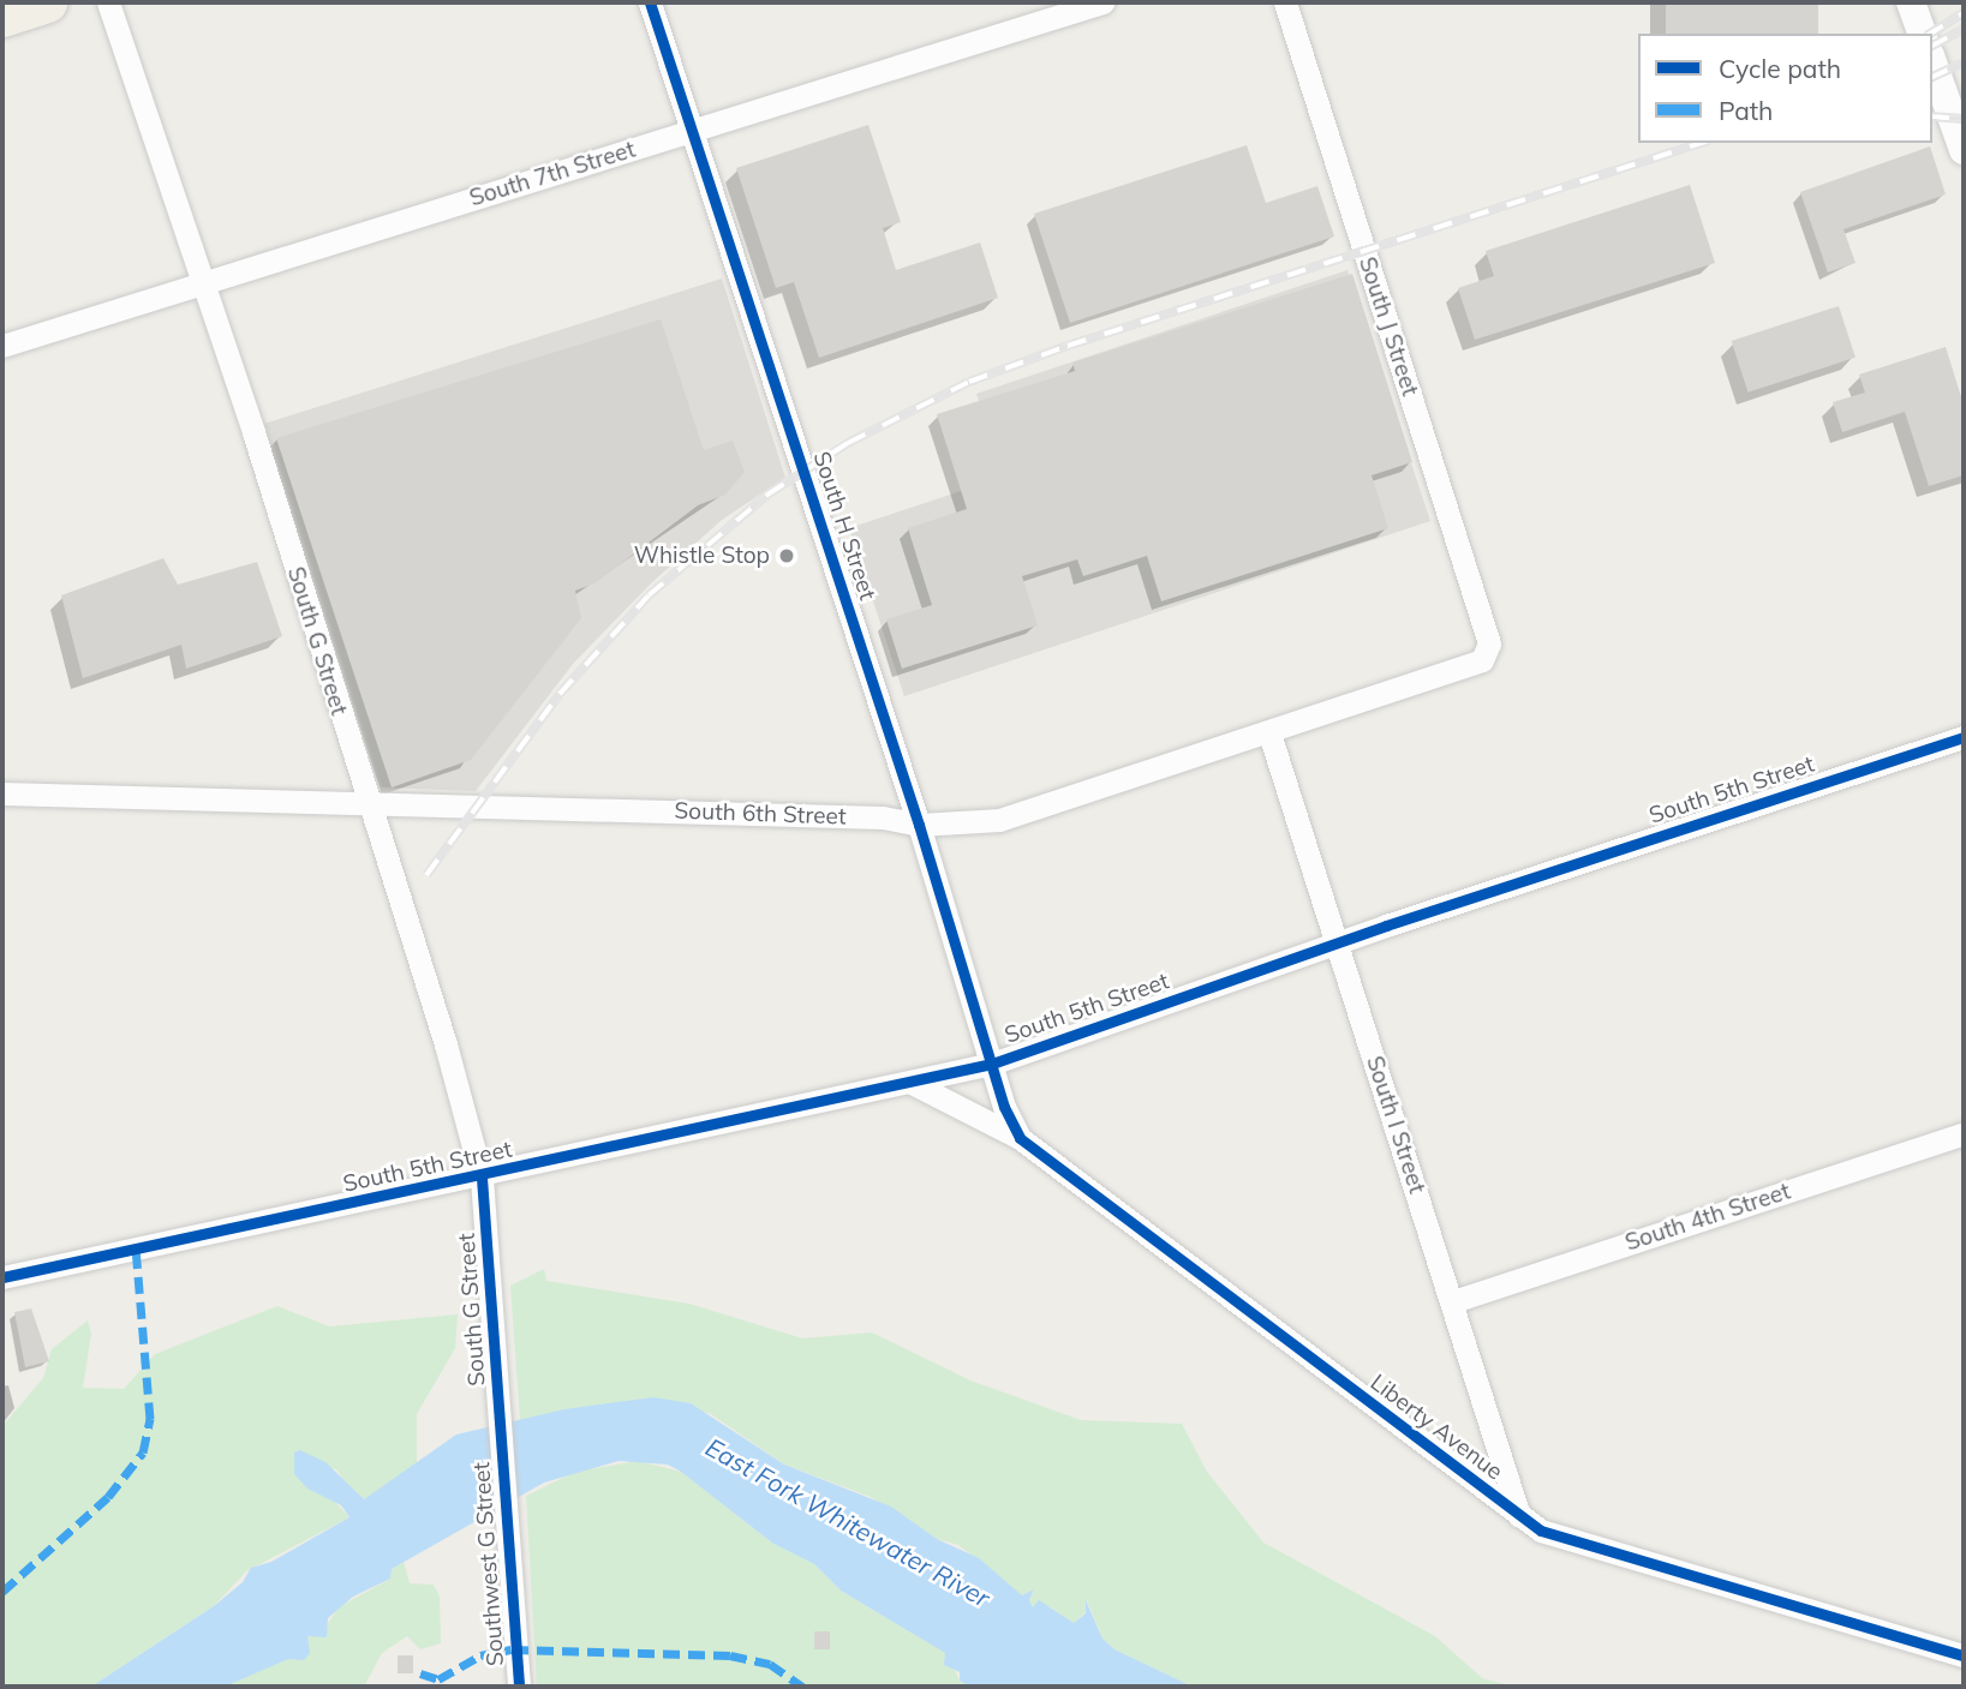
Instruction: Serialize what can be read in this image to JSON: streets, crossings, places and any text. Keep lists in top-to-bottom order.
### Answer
{
  "streets": {
    "street": [
      "South 7th Street",
      "South J Street",
      "South H Street",
      "South G Street",
      "South 5th Street",
      "South 6th Street",
      "South I Street",
      "South 4th Street",
      "Liberty Avenue",
      "Southwest G Street"
    ]
  },
  "crossings": [
    ["South 7th Street", "South H Street"],
    ["South 7th Street", "South G Street"],
    ["South J Street", "South 6th Street"],
    ["South H Street", "South 5th Street"],
    ["South H Street", "South 6th Street"],
    ["South G Street", "South 5th Street"],
    ["South G Street", "South 6th Street"],
    ["South G Street", "Southwest G Street"],
    ["South 5th Street", "South I Street"],
    ["South 5th Street", "Liberty Avenue"],
    ["South 6th Street", "South I Street"],
    ["South I Street", "South 4th Street"],
    ["South I Street", "Liberty Avenue"]
  ],
  "water": ["East Fork Whitewater River"],
  "places": ["Whistle Stop"],
  "legend": ["Cycle path", "Path"]
}
